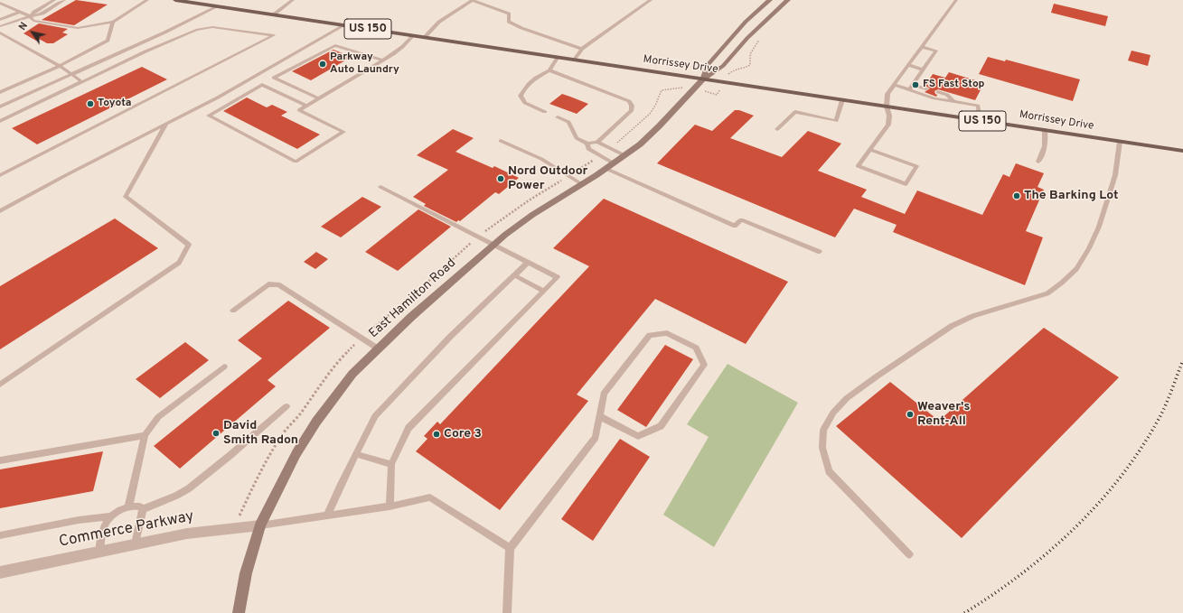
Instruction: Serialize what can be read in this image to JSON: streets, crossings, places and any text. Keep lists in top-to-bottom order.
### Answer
{
  "streets": {
    "main road": ["US 150", "Morrissey Drive", "East Hamilton Road"],
    "street": ["Commerce Parkway"]
  },
  "crossings": [
    ["Morrissey Drive", "East Hamilton Road"],
    ["East Hamilton Road", "Commerce Parkway"]
  ],
  "places": [
    "Parkway Auto Laundry",
    "FS Fast Stop",
    "Toyota",
    "Nord Outdoor Power",
    "The Barking Lot",
    "Weaver's Rent-All",
    "David Smith Radon",
    "Core 3"
  ],
  "north": "top left"
}
